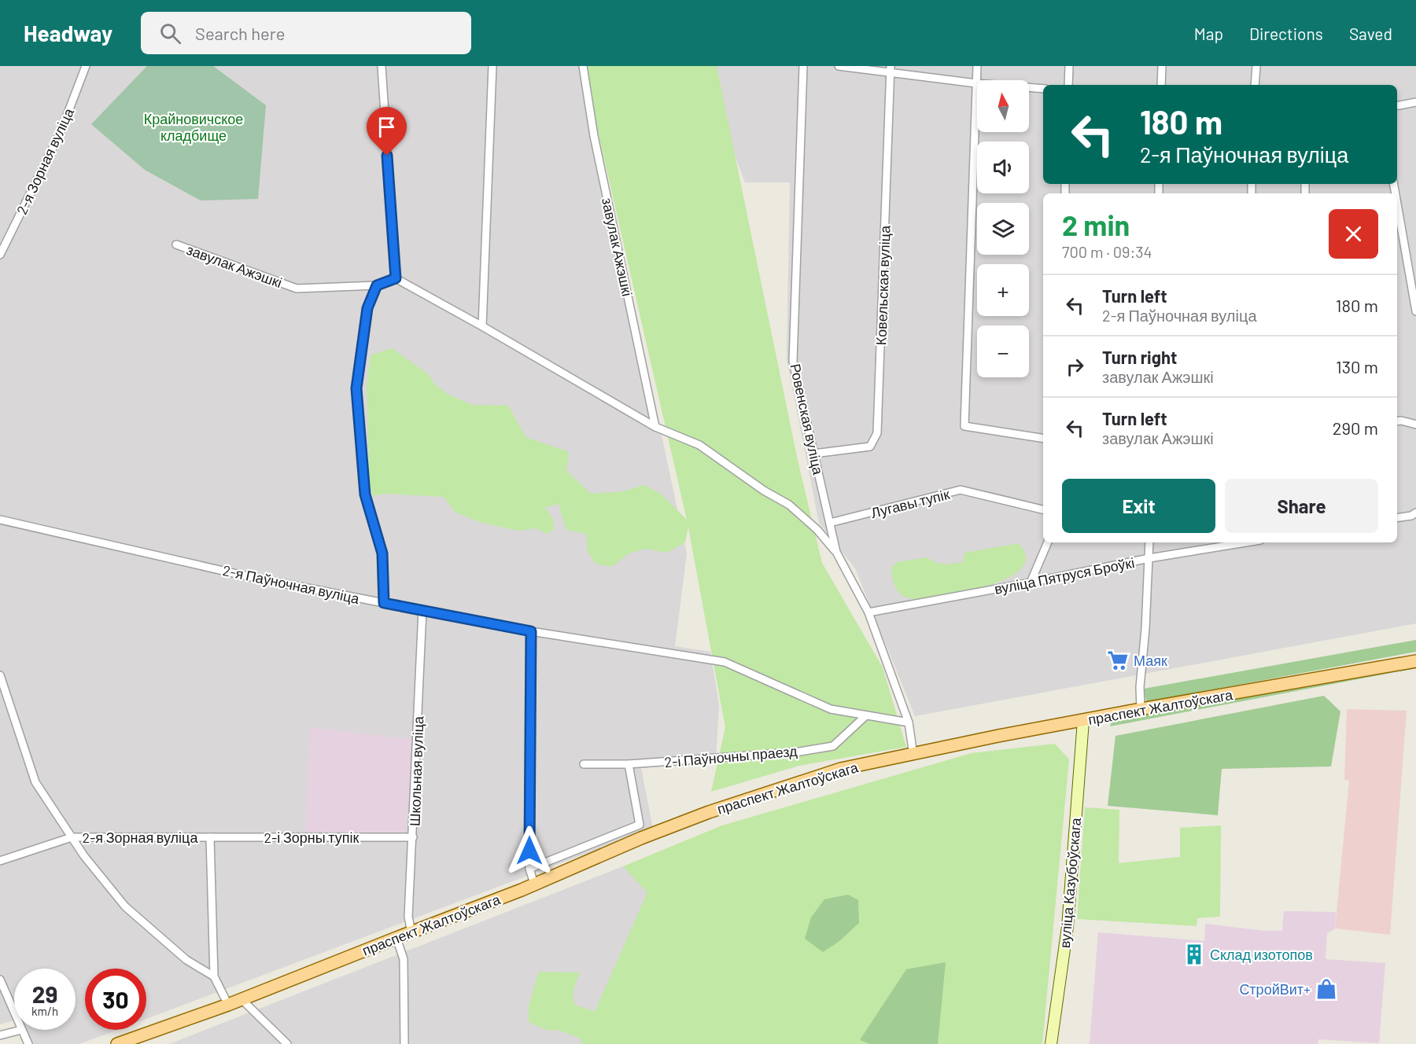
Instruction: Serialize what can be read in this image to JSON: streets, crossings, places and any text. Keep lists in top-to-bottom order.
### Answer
{
  "streets": {
    "main road": ["праспект Жалтоўскага"],
    "street": [
      "2-я Зорная вуліца",
      "завулак Ажэшкі",
      "Ковельская вуліца",
      "Ровенская вуліца",
      "Лугавы тупік",
      "вуліца Пятруся Броўкі",
      "2-я Паўночная вуліца",
      "2-і Паўночны праезд",
      "Школьная вуліца",
      "2-і Зорны тупік",
      "вуліца Казубоўскага"
    ]
  },
  "crossings": [
    ["2-я Зорная вуліца", "праспект Жалтоўскага"],
    ["2-я Зорная вуліца", "2-і Зорны тупік"],
    ["Ковельская вуліца", "Ровенская вуліца"],
    ["Ровенская вуліца", "Лугавы тупік"],
    ["Ровенская вуліца", "вуліца Пятруся Броўкі"],
    ["Ровенская вуліца", "2-я Паўночная вуліца"],
    ["Ровенская вуліца", "праспект Жалтоўскага"],
    ["2-я Паўночная вуліца", "2-і Паўночны праезд"],
    ["2-я Паўночная вуліца", "Школьная вуліца"],
    ["праспект Жалтоўскага", "Школьная вуліца"],
    ["праспект Жалтоўскага", "вуліца Казубоўскага"],
    ["Школьная вуліца", "2-і Зорны тупік"]
  ],
  "parks": ["Крайновичское кладбище"],
  "places": {
    "supermarket": ["Маяк"],
    "building": ["Склад изотопов"],
    "shop": ["СтройВит+"]
  },
  "north": "top",
  "page": {
    "header": "Headway",
    "search": "Search here",
    "nav": ["Map", "Directions", "Saved"],
    "map_buttons": ["+", "−"],
    "turn": ["180 m", "2-я Паўночная вуліца"],
    "heading": ["2 min", "700 m · 09:34"],
    "list": [
      {
        "name": "Turn left",
        "note": "2-я Паўночная вуліца",
        "value": "180 m"
      },
      {
        "name": "Turn right",
        "note": "завулак Ажэшкі",
        "value": "130 m"
      },
      {
        "name": "Turn left",
        "note": "завулак Ажэшкі",
        "value": "290 m"
      }
    ],
    "buttons": ["Exit", "Share"],
    "speed": "29 km/h",
    "limit": "30"
  }
}
